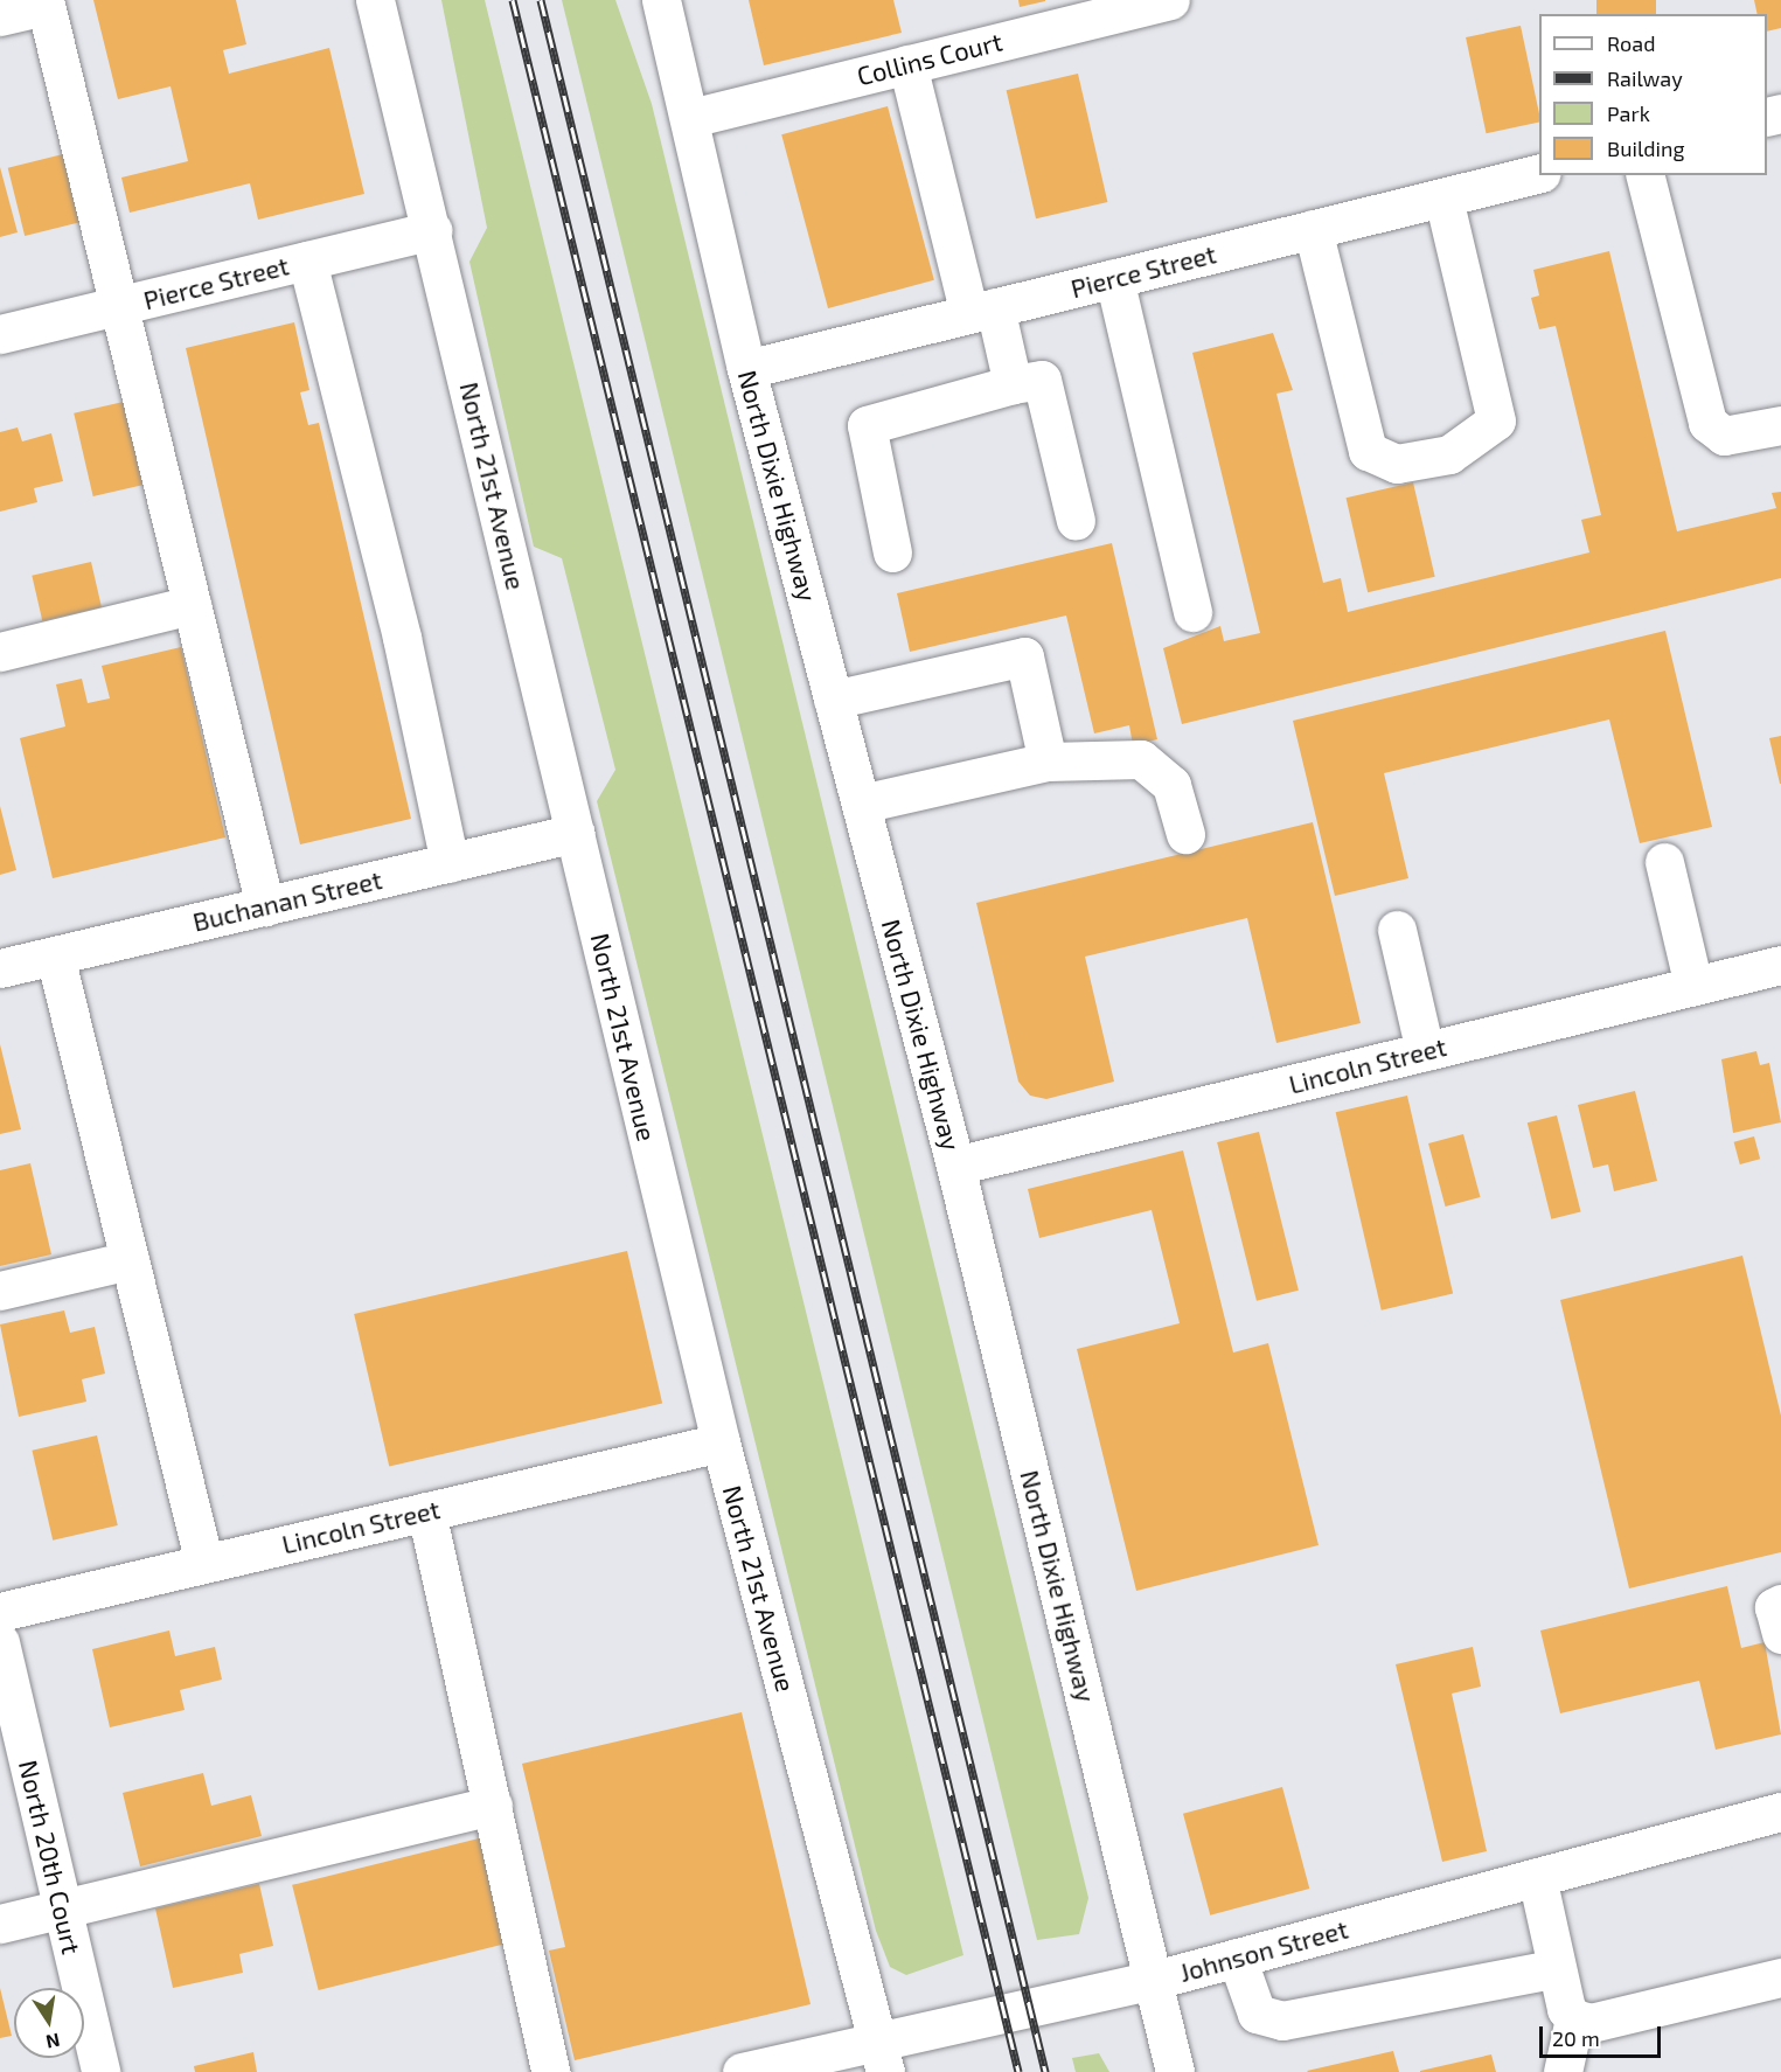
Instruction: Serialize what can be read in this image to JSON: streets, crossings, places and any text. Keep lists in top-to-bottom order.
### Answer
{
  "streets": {
    "street": [
      "Collins Court",
      "Pierce Street",
      "North 21st Avenue",
      "North Dixie Highway",
      "Buchanan Street",
      "Lincoln Street",
      "North 20th Court",
      "Johnson Street"
    ]
  },
  "crossings": [
    ["Collins Court", "North Dixie Highway"],
    ["Pierce Street", "North 21st Avenue"],
    ["Pierce Street", "North Dixie Highway"],
    ["North 21st Avenue", "Buchanan Street"],
    ["North 21st Avenue", "Lincoln Street"],
    ["North 21st Avenue", "Johnson Street"],
    ["North Dixie Highway", "Lincoln Street"],
    ["North Dixie Highway", "Johnson Street"]
  ],
  "legend": [
    "Road",
    "Railway",
    "Park",
    "Building"
  ],
  "scale_bar": "20 m",
  "north": "bottom"
}
